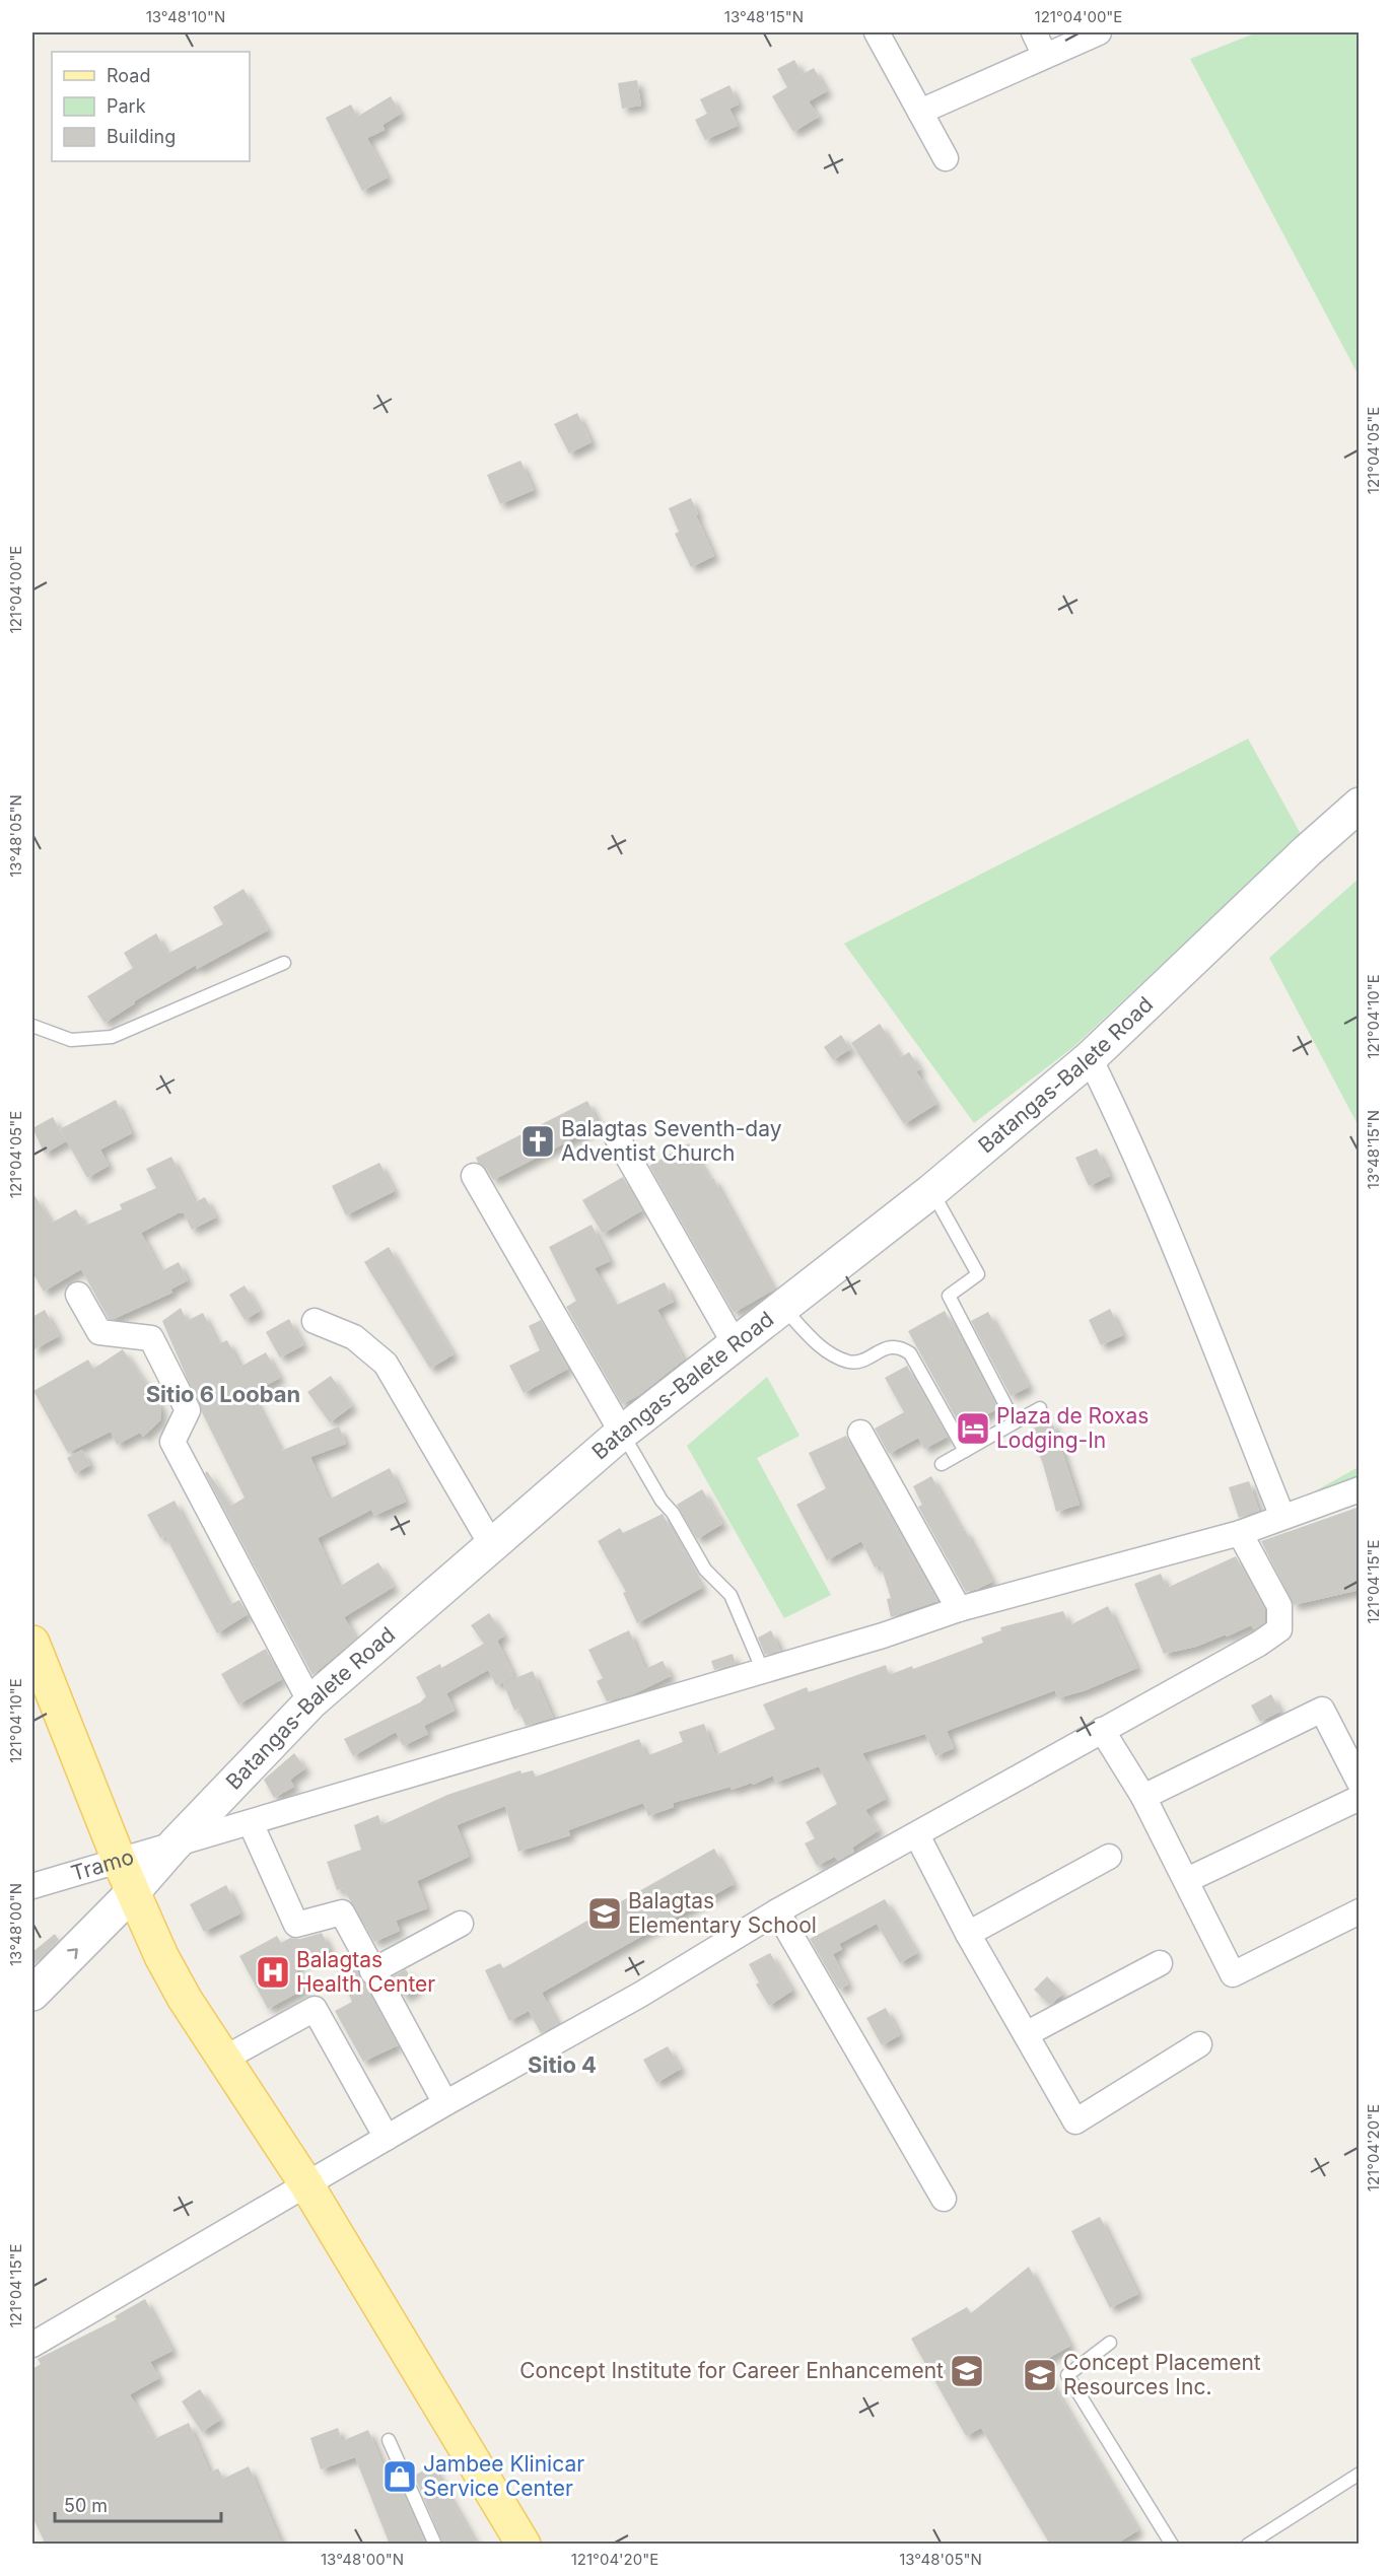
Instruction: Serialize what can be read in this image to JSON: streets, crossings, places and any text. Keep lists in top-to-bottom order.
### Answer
{
  "streets": {
    "main road": ["Batangas-Balete Road"],
    "street": ["Tramo"]
  },
  "crossings": [
    ["Batangas-Balete Road", "Tramo"]
  ],
  "districts": ["Sitio 6 Looban", "Sitio 4"],
  "places": {
    "church": ["Balagtas Seventh-day Adventist Church"],
    "hotel": ["Plaza de Roxas Lodging-In"],
    "school or university": ["Balagtas Elementary School", "Concept Institute for Career Enhancement", "Concept Placement Resources Inc."],
    "hospital": ["Balagtas Health Center"],
    "shop": ["Jambee Klinicar Service Center"]
  },
  "legend": ["Road", "Park", "Building"],
  "scale_bar": "50 m",
  "coordinates": [
    "13°48'10\"N",
    "13°48'15\"N",
    "121°04'00\"E",
    "121°04'05\"E",
    "13°48'05\"N",
    "121°04'10\"E",
    "121°04'15\"E",
    "13°48'00\"N",
    "121°04'20\"E"
  ]
}
